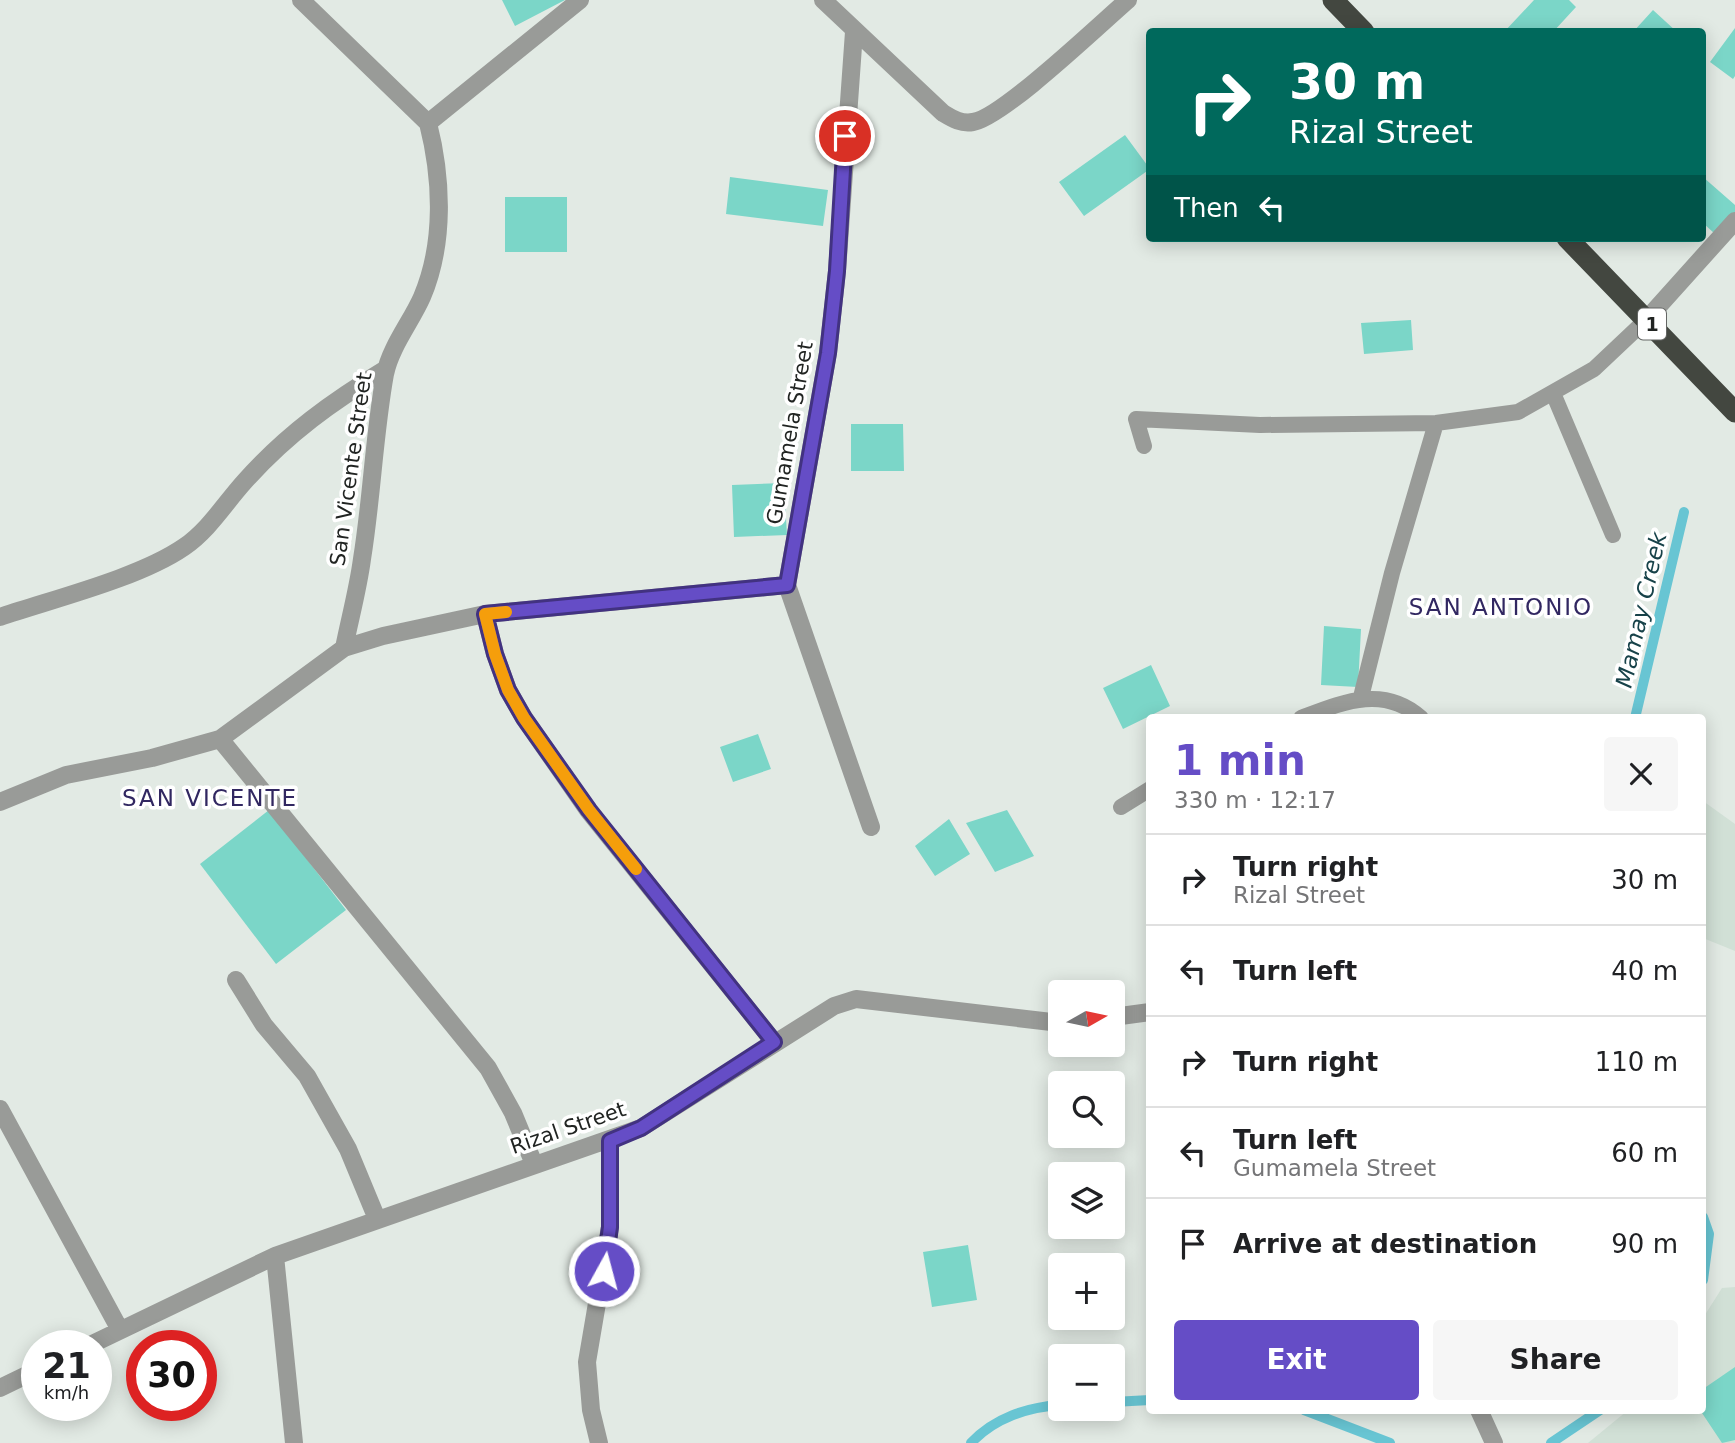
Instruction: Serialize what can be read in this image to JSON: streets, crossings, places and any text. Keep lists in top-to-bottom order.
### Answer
{
  "streets": {
    "highway": ["1"],
    "street": ["Gumamela Street", "San Vicente Street", "Rizal Street"]
  },
  "districts": ["SAN ANTONIO", "SAN VICENTE"],
  "water": ["Mamay Creek"],
  "north": "right",
  "page": {
    "turn": ["30 m", "Rizal Street"],
    "then": "Then",
    "heading": ["1 min", "330 m · 12:17"],
    "list": [
      {
        "name": "Turn right",
        "note": "Rizal Street",
        "value": "30 m"
      },
      {
        "name": "Turn left",
        "value": "40 m"
      },
      {
        "name": "Turn right",
        "value": "110 m"
      },
      {
        "name": "Turn left",
        "note": "Gumamela Street",
        "value": "60 m"
      },
      {
        "name": "Arrive at destination",
        "value": "90 m"
      }
    ],
    "map_buttons": ["+", "−"],
    "buttons": ["Exit", "Share"],
    "speed": "21 km/h",
    "limit": "30"
  }
}
